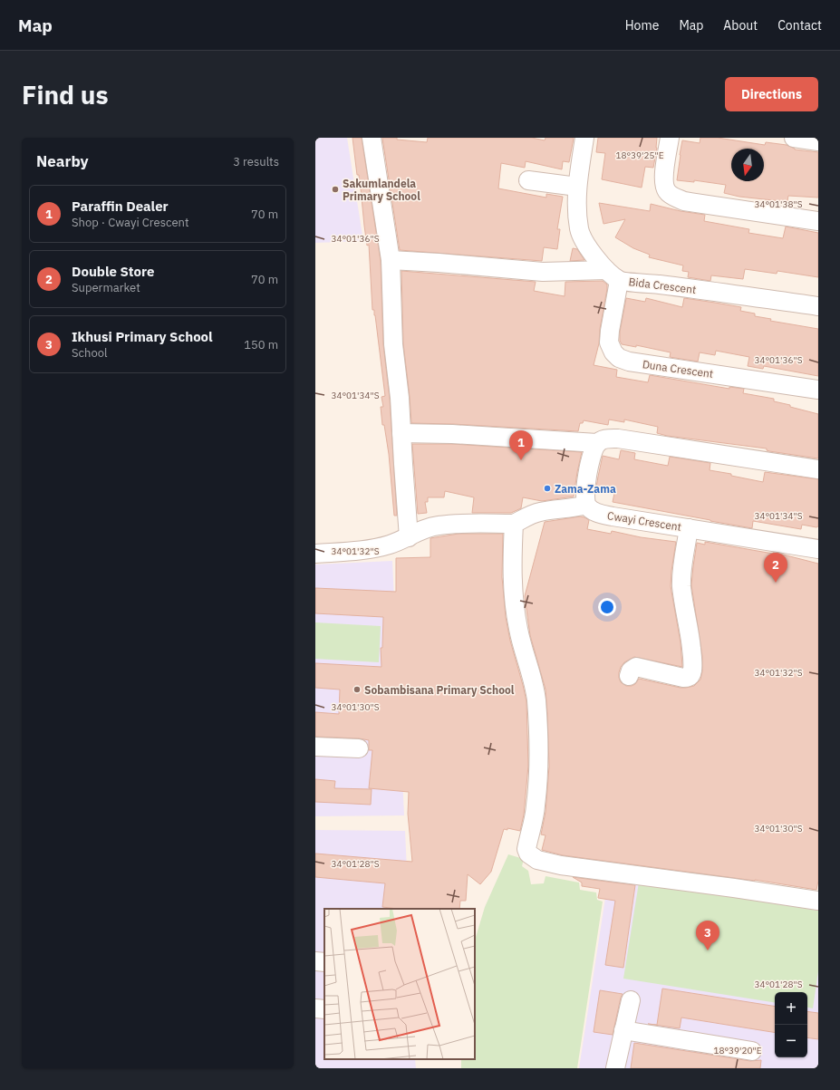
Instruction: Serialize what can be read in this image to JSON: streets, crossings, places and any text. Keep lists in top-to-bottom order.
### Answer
{
  "streets": {
    "street": ["Bida Crescent", "Duna Crescent", "Cwayi Crescent"]
  },
  "crossings": [
    ["Bida Crescent", "Duna Crescent"]
  ],
  "places": ["Sakumlandela Primary School", "Zama-Zama", "Sobambisana Primary School"],
  "north": "bottom",
  "page": {
    "header": "Map",
    "nav": [
      "Home",
      "Map",
      "About",
      "Contact"
    ],
    "buttons": "Directions",
    "title": "Find us",
    "heading": ["Nearby", "3 results"],
    "list": [
      {
        "mark": "1",
        "name": "Paraffin Dealer",
        "note": "Shop · Cwayi Crescent",
        "value": "70 m"
      },
      {
        "mark": "2",
        "name": "Double Store",
        "note": "Supermarket",
        "value": "70 m"
      },
      {
        "mark": "3",
        "name": "Ikhusi Primary School",
        "note": "School",
        "value": "150 m"
      }
    ],
    "pins": ["1", "2", "3"],
    "map_buttons": ["+", "−"]
  },
  "coordinates": [
    "18°39'25\"E",
    "34°01'38\"S",
    "34°01'36\"S",
    "34°01'34\"S",
    "34°01'32\"S",
    "34°01'30\"S",
    "34°01'28\"S",
    "18°39'20\"E"
  ]
}
